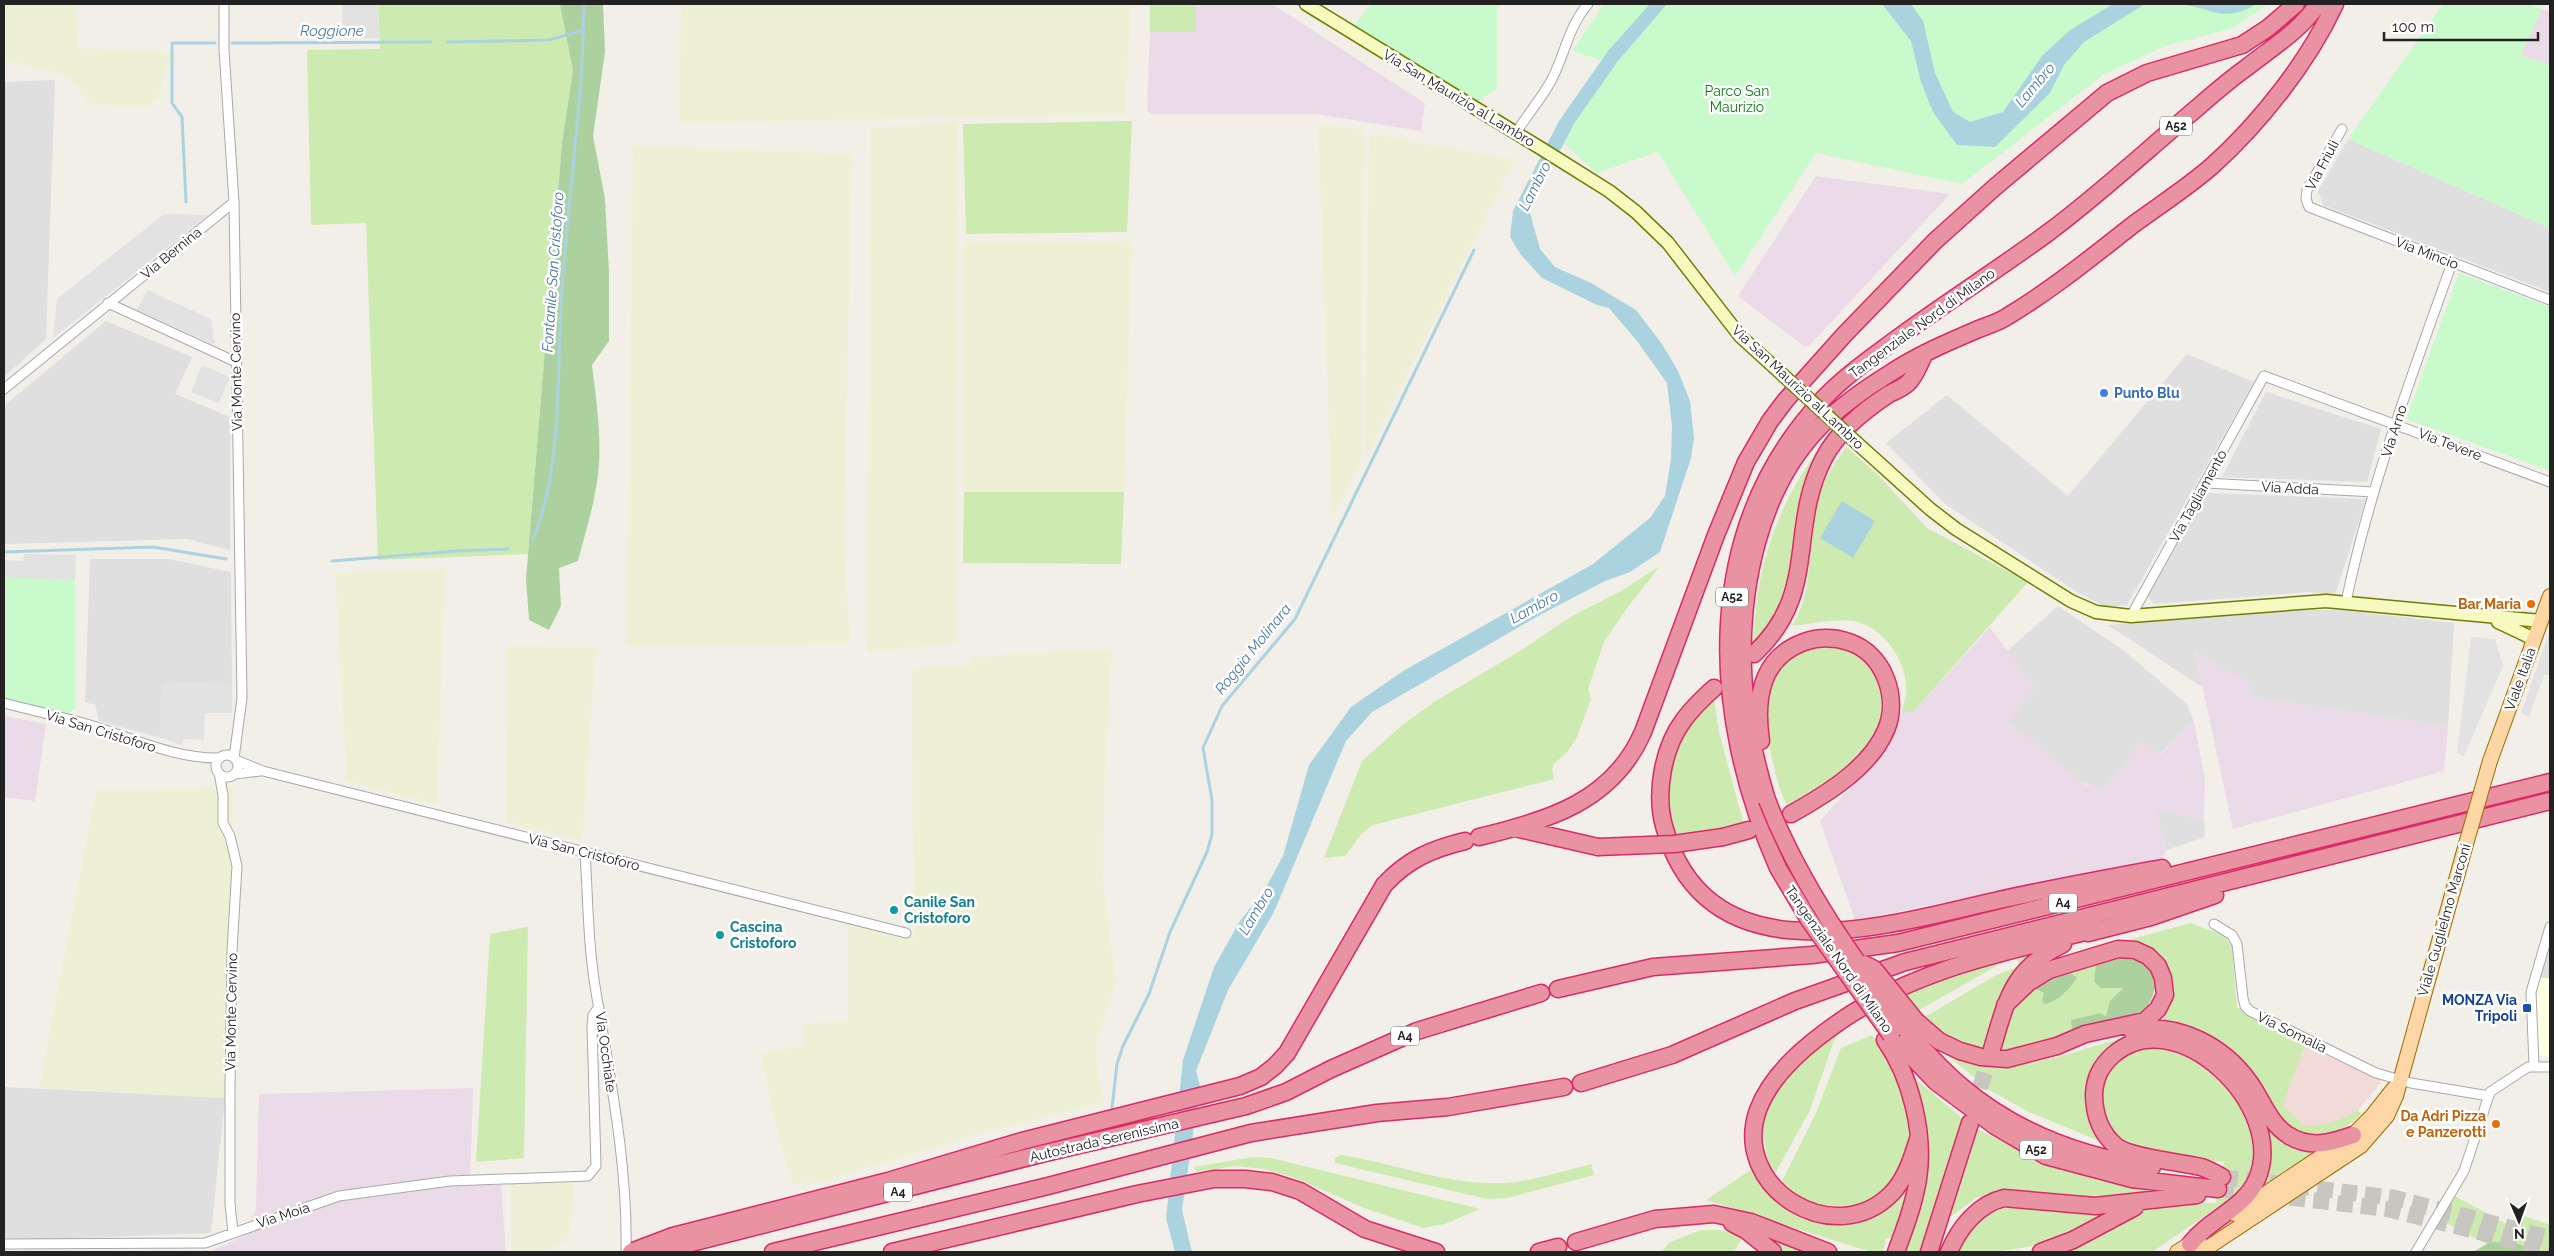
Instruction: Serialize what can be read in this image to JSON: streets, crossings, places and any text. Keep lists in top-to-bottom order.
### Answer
{
  "streets": {
    "highway": [
      "A52",
      "Tangenziale Nord di Milano",
      "A4",
      "Autostrada Serenissima"
    ],
    "main road": ["Via San Maurizio al Lambro", "Viale Italia", "Viale Guglielmo Marconi"],
    "street": [
      "Via Friuli",
      "Via Bernina",
      "Via Mincio",
      "Via Monte Cervino",
      "Via Arno",
      "Via Tevere",
      "Via Adda",
      "Via Tagliamento",
      "Via San Cristoforo",
      "Via Somalia",
      "Via Occhiate",
      "Via Moia"
    ]
  },
  "crossings": [
    ["Via San Maurizio al Lambro", "Via Arno"],
    ["Via San Maurizio al Lambro", "Via Tagliamento"],
    ["Via Friuli", "Via Mincio"],
    ["Via Bernina", "Via Monte Cervino"],
    ["Via Mincio", "Via Arno"],
    ["Via Monte Cervino", "Via San Cristoforo"],
    ["Via Monte Cervino", "Via Moia"],
    ["Via Arno", "Via Tevere"],
    ["Via Arno", "Via Adda"],
    ["Via Tevere", "Via Tagliamento"],
    ["Via Adda", "Via Tagliamento"],
    ["Viale Italia", "Viale Guglielmo Marconi"],
    ["Via San Cristoforo", "Via Occhiate"],
    ["Viale Guglielmo Marconi", "Via Somalia"],
    ["Via Occhiate", "Via Moia"]
  ],
  "water": [
    "Roggione",
    "Lambro",
    "Fontanile San Cristoforo",
    "Roggia Molinara"
  ],
  "parks": ["Parco San Maurizio"],
  "places": {
    "other": [
      "Punto Blu",
      "Bar Maria",
      "Canile San Cristoforo",
      "Cascina Cristoforo",
      "Da Adri Pizza e Panzerotti"
    ],
    "transit": ["MONZA Via Tripoli"]
  },
  "scale_bar": "100 m",
  "north": "bottom"
}
